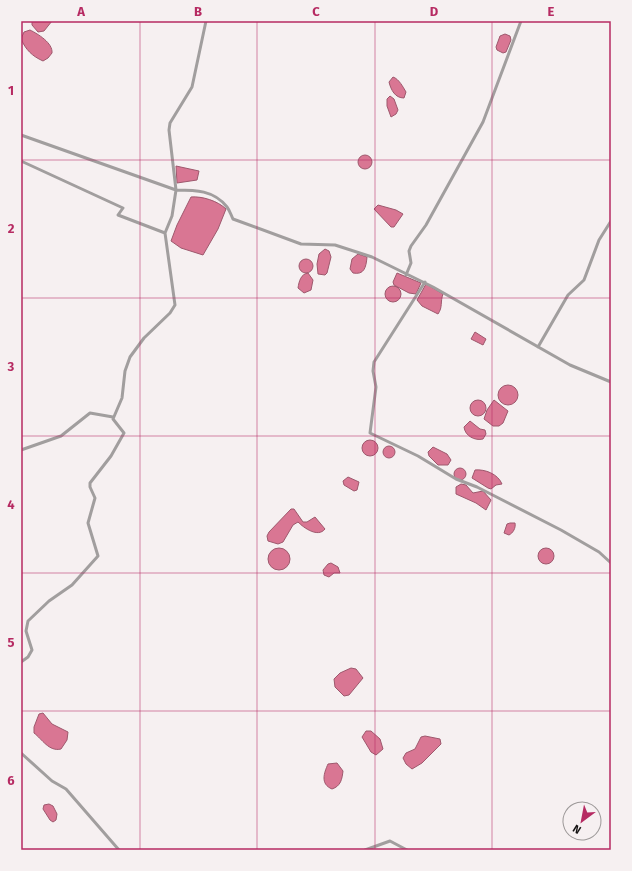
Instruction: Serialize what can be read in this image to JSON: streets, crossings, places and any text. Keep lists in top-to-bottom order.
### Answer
{
  "north": "bottom left",
  "grid": {
    "columns": [
      "A",
      "B",
      "C",
      "D",
      "E"
    ],
    "rows": [
      "1",
      "2",
      "3",
      "4",
      "5",
      "6"
    ]
  }
}
